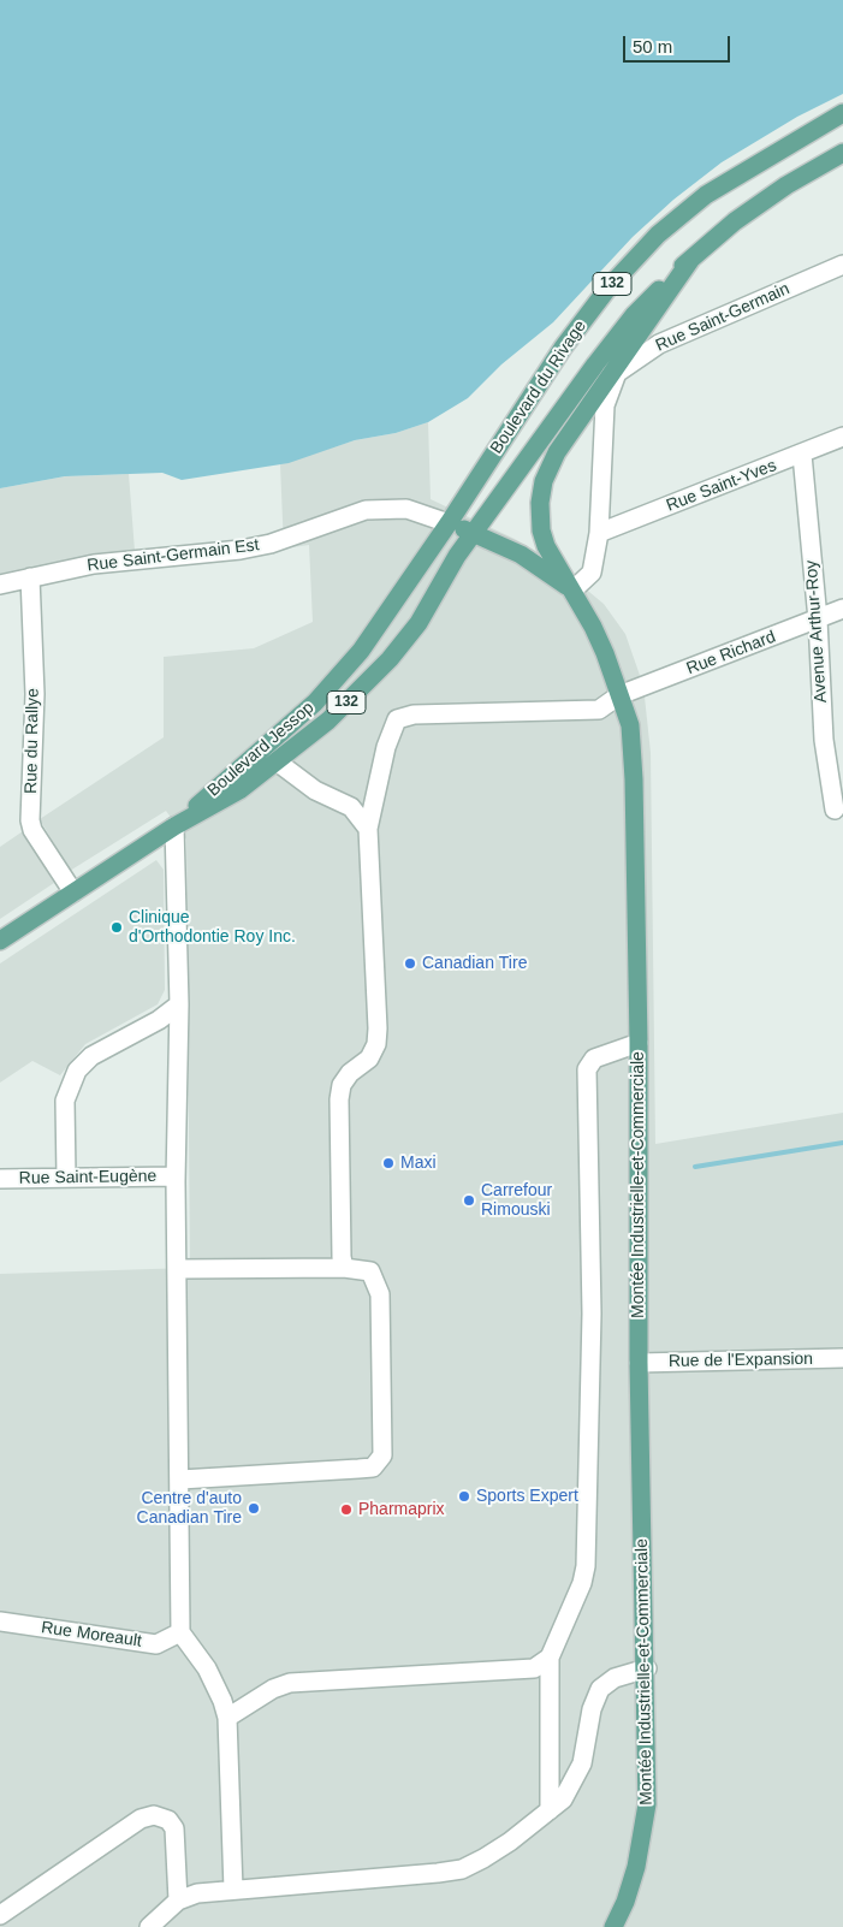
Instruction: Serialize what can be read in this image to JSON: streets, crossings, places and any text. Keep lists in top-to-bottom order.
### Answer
{
  "streets": {
    "main road": [
      "132",
      "Boulevard du Rivage",
      "Boulevard Jessop",
      "Montée Industrielle-et-Commerciale"
    ],
    "street": [
      "Rue Saint-Germain",
      "Rue Saint-Yves",
      "Rue Saint-Germain Est",
      "Avenue Arthur-Roy",
      "Rue Richard",
      "Rue du Rallye",
      "Rue Saint-Eugène",
      "Rue de l'Expansion",
      "Rue Moreault"
    ]
  },
  "crossings": [
    ["Rue Saint-Germain", "Rue Saint-Yves"],
    ["Rue Saint-Germain", "Montée Industrielle-et-Commerciale"],
    ["Boulevard du Rivage", "Rue Saint-Germain Est"],
    ["Boulevard du Rivage", "Boulevard Jessop"],
    ["Boulevard du Rivage", "Montée Industrielle-et-Commerciale"],
    ["Rue Saint-Yves", "Avenue Arthur-Roy"],
    ["Rue Saint-Germain Est", "Rue du Rallye"],
    ["Rue Saint-Germain Est", "Boulevard Jessop"],
    ["Rue Saint-Germain Est", "Montée Industrielle-et-Commerciale"],
    ["Avenue Arthur-Roy", "Rue Richard"],
    ["Rue Richard", "Montée Industrielle-et-Commerciale"],
    ["Rue du Rallye", "Boulevard Jessop"],
    ["Boulevard Jessop", "Montée Industrielle-et-Commerciale"],
    ["Montée Industrielle-et-Commerciale", "Rue de l'Expansion"]
  ],
  "places": [
    "Clinique d'Orthodontie Roy Inc.",
    "Canadian Tire",
    "Maxi",
    "Carrefour Rimouski",
    "Sports Expert",
    "Centre d'auto Canadian Tire",
    "Pharmaprix"
  ],
  "scale_bar": "50 m"
}
